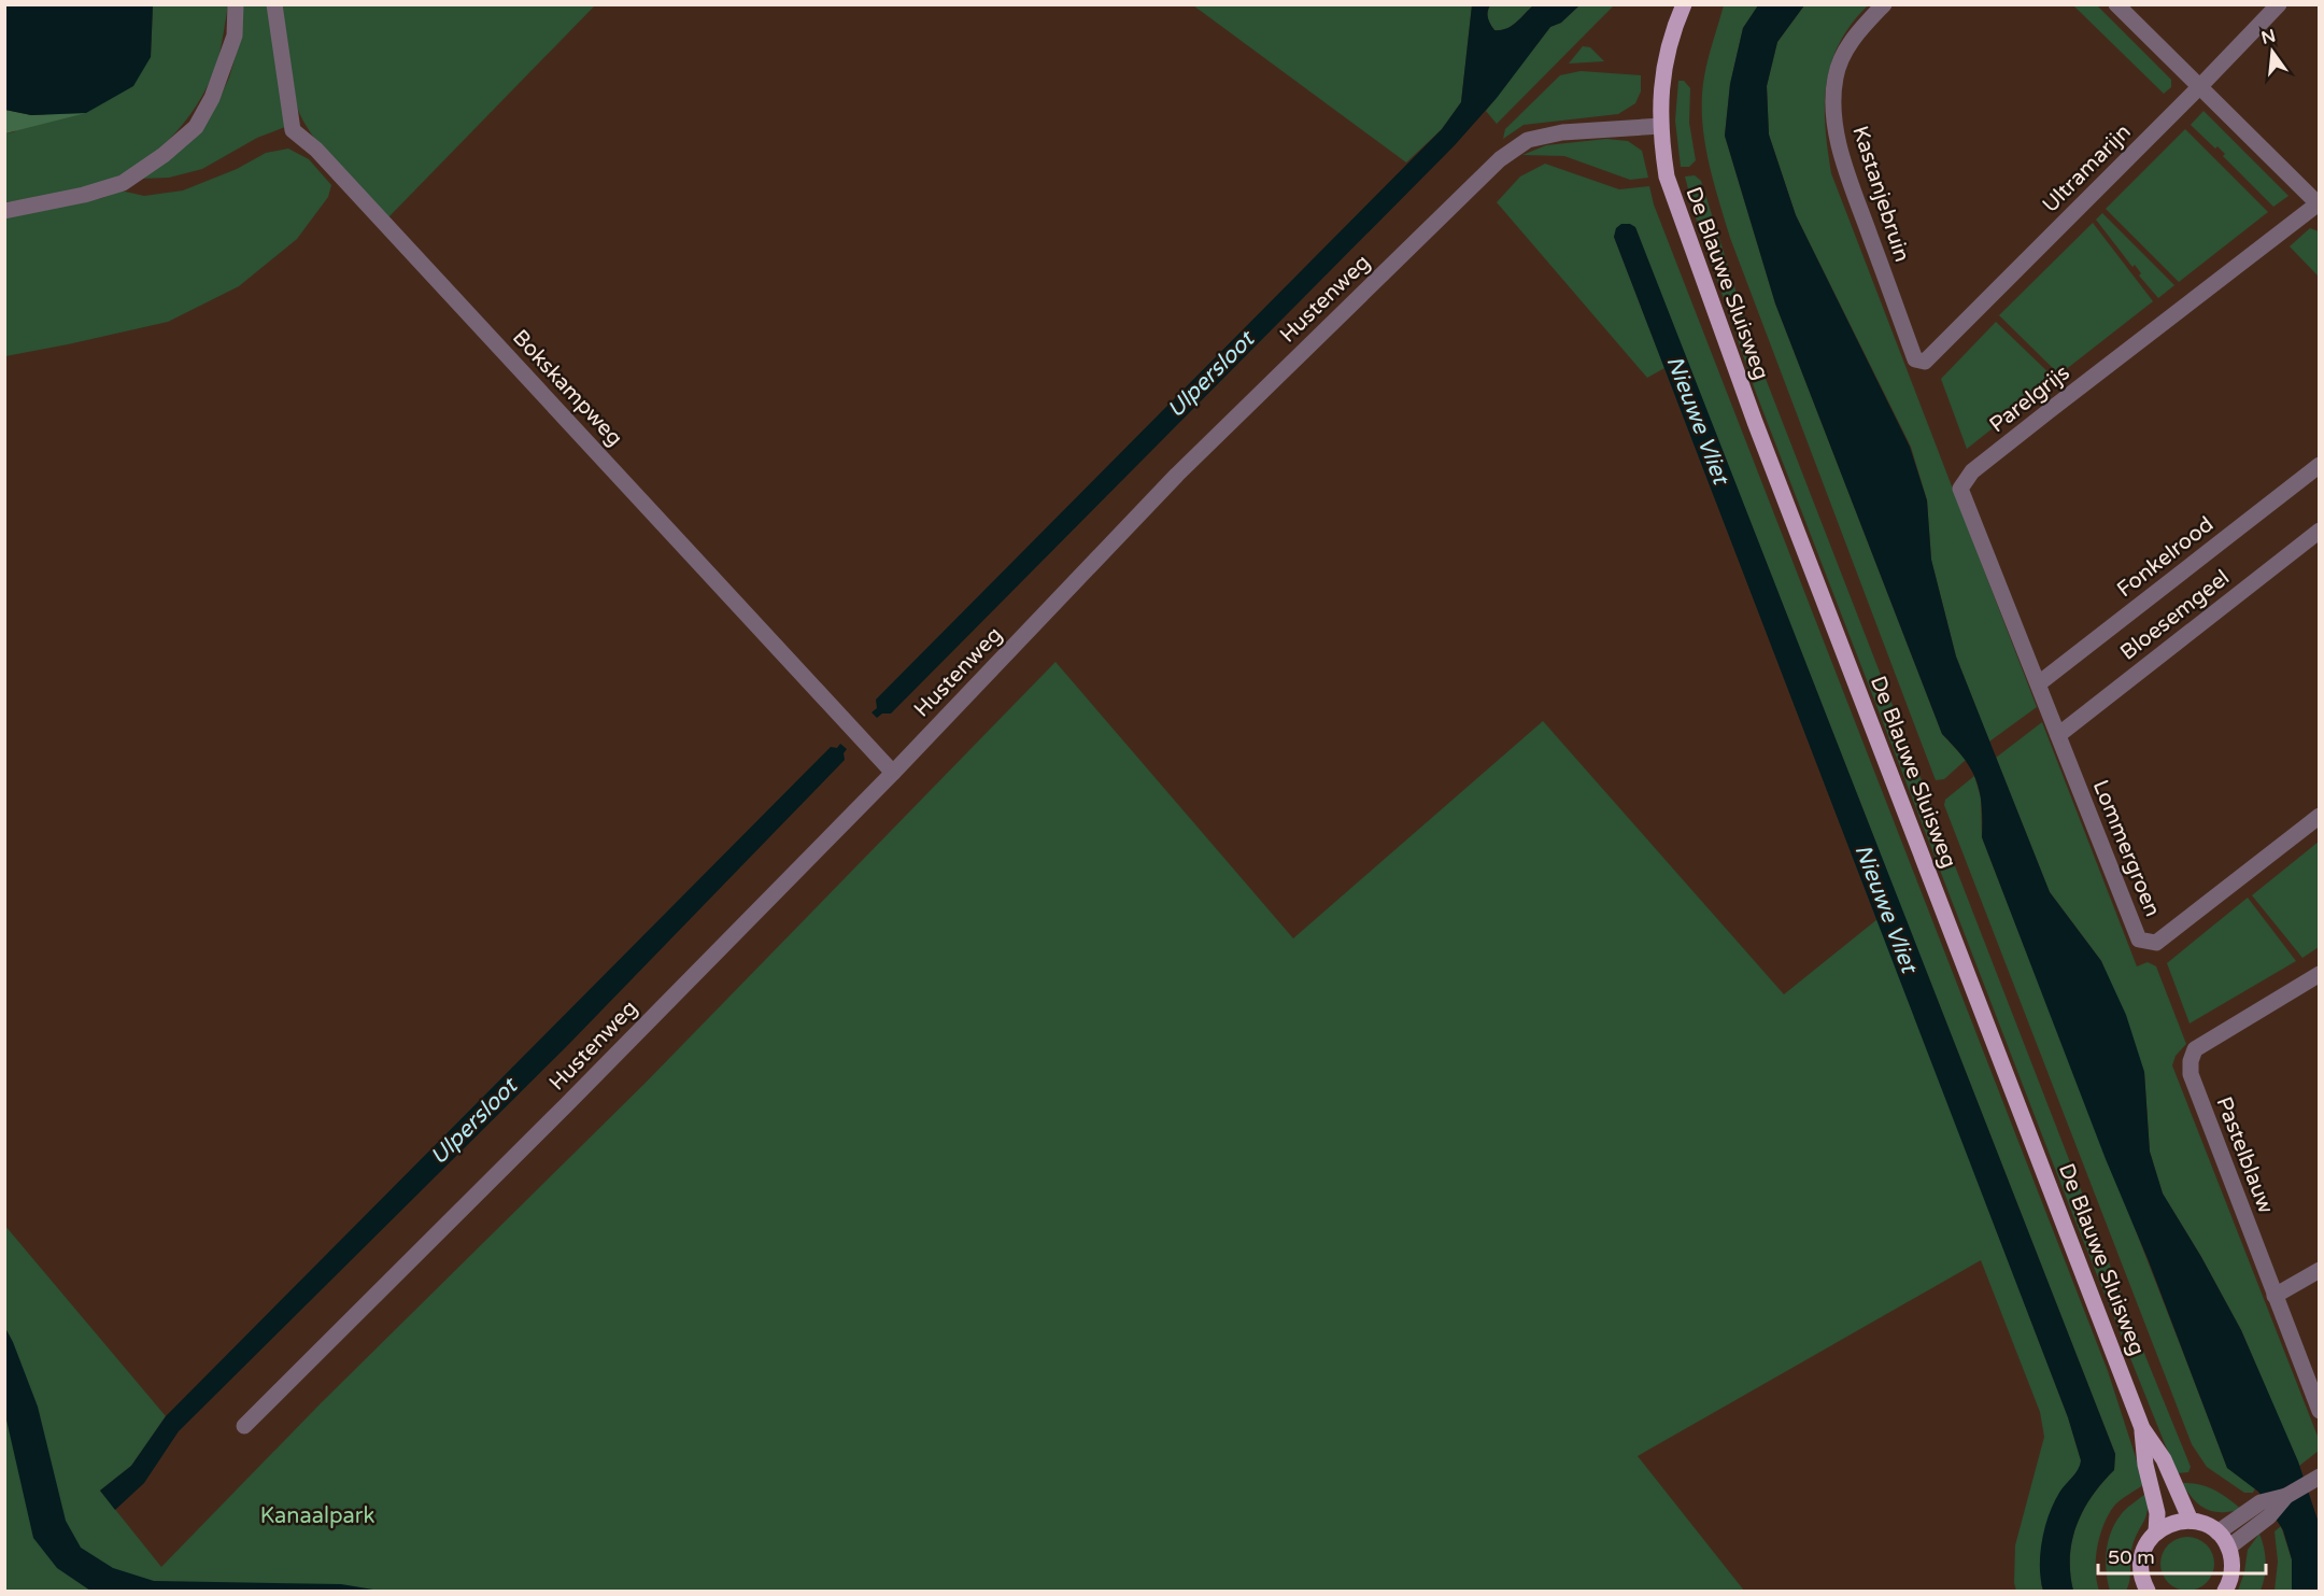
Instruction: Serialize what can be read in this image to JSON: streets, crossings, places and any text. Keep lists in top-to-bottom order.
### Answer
{
  "streets": {
    "main road": ["De Blauwe Sluisweg"],
    "street": [
      "Ultramarijn",
      "Kastanjebruin",
      "Hustenweg",
      "Bokskampweg",
      "Parelgrijs",
      "Fonkelrood",
      "Bloesemgeel",
      "Lommergroen",
      "Pastelblauw"
    ]
  },
  "crossings": [
    ["Ultramarijn", "Kastanjebruin"],
    ["De Blauwe Sluisweg", "Hustenweg"],
    ["Hustenweg", "Bokskampweg"],
    ["Parelgrijs", "Fonkelrood"],
    ["Parelgrijs", "Lommergroen"],
    ["Bloesemgeel", "Lommergroen"]
  ],
  "water": ["Ulpersloot", "Nieuwe Vliet"],
  "parks": ["Kanaalpark"],
  "scale_bar": "50 m",
  "north": "top"
}
